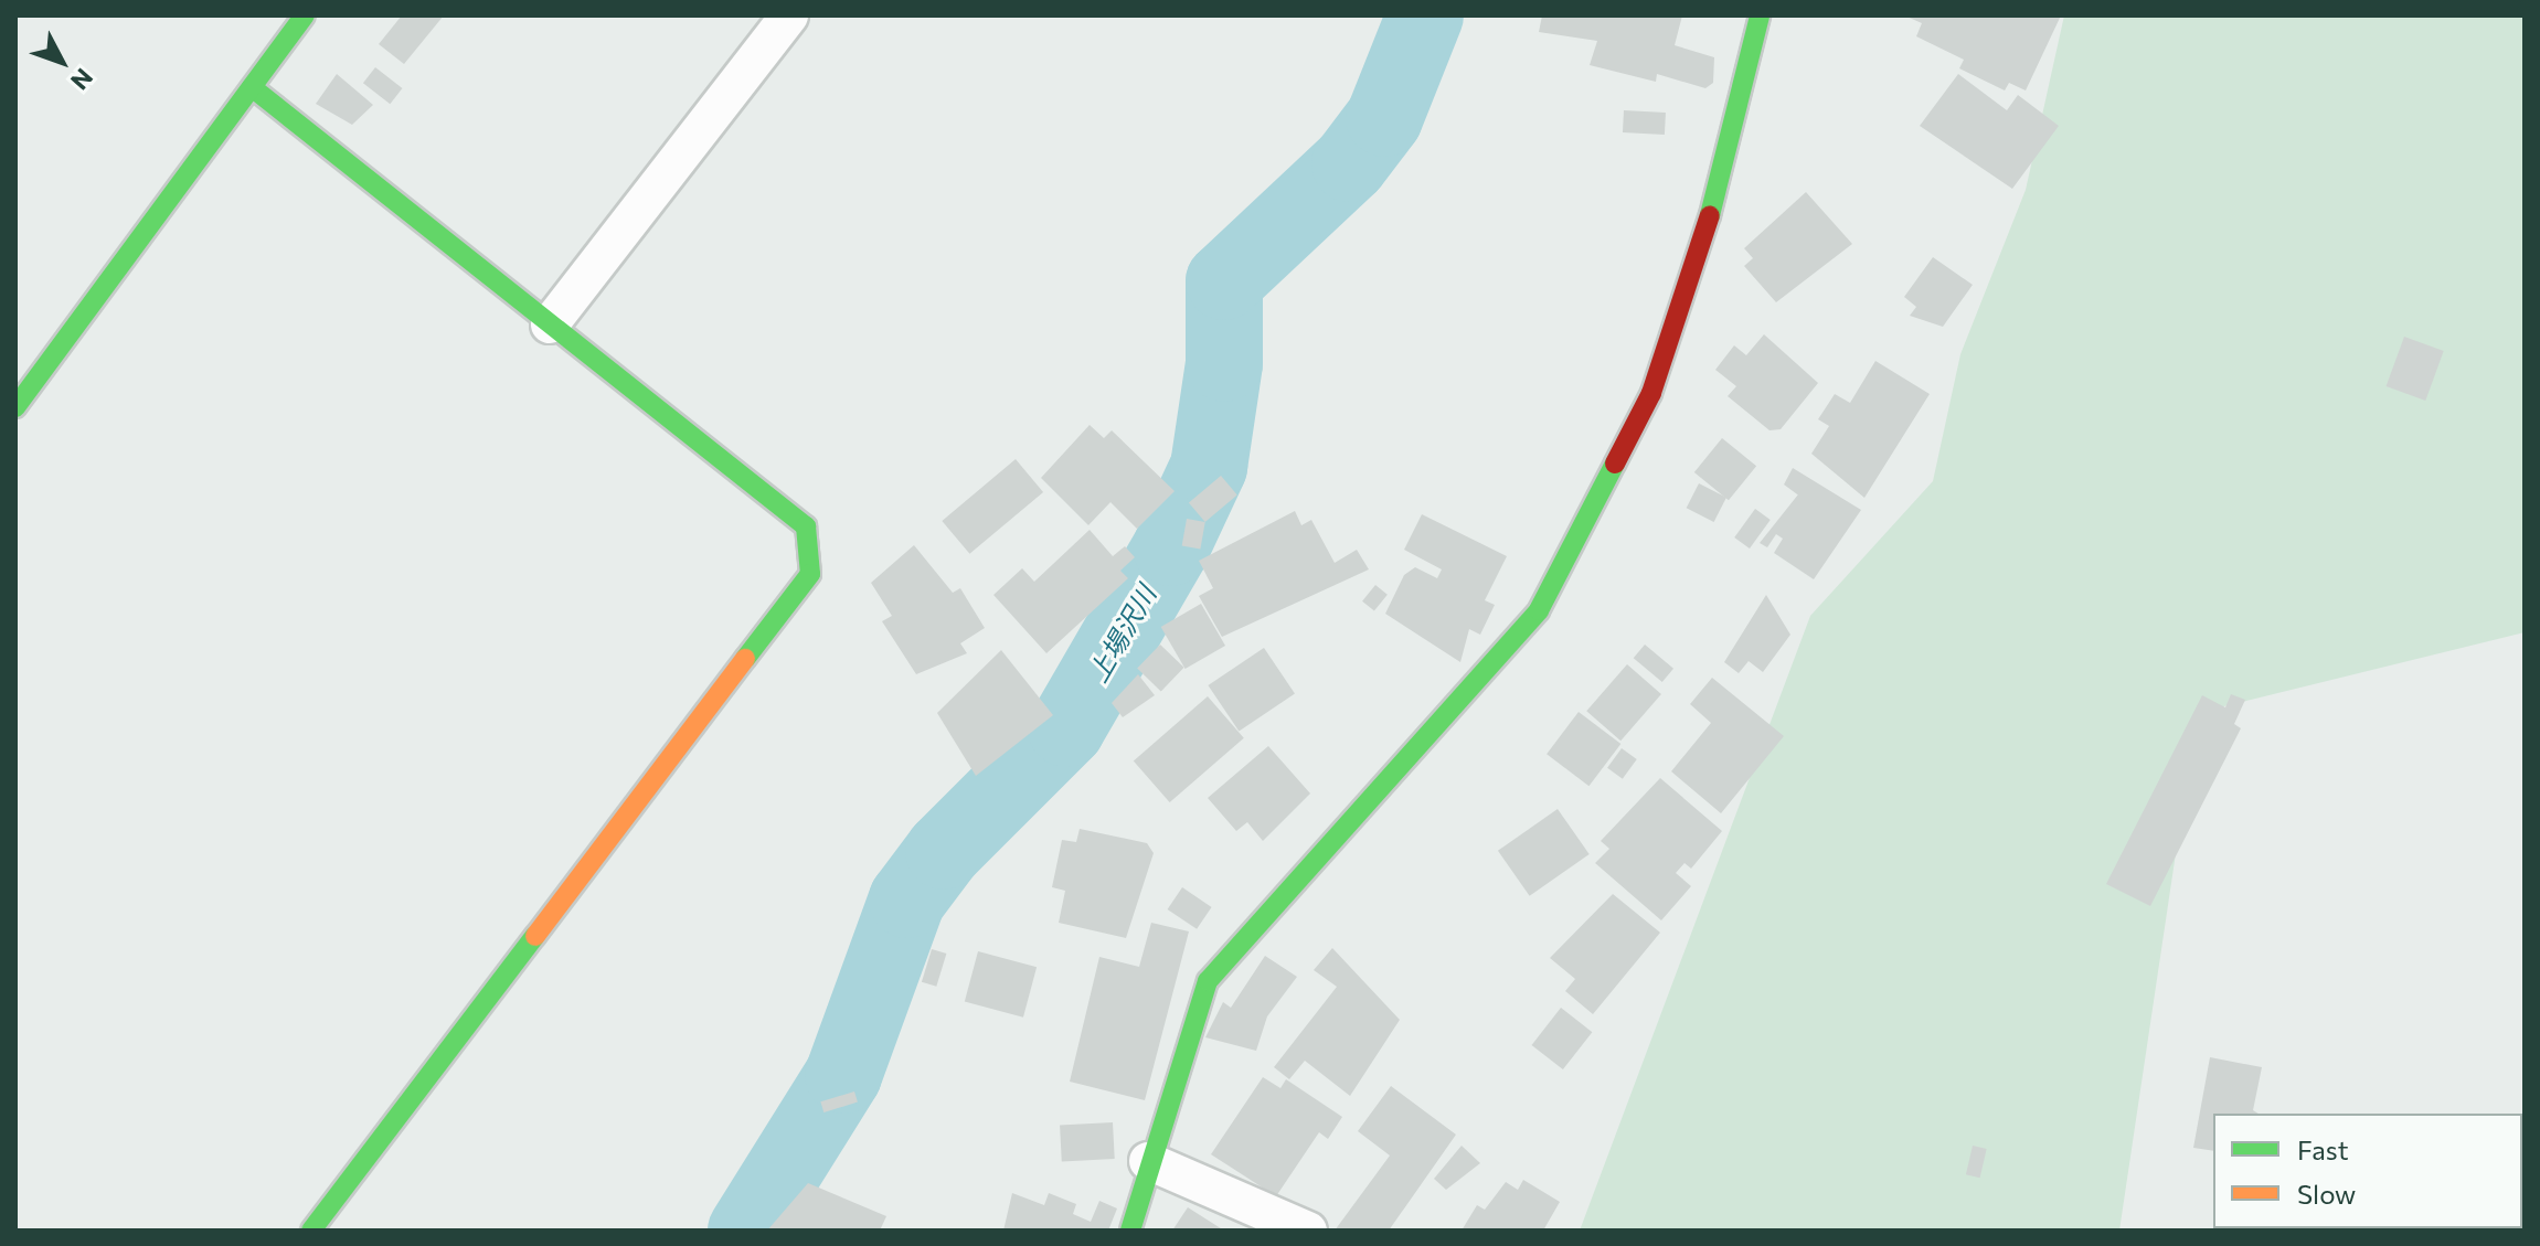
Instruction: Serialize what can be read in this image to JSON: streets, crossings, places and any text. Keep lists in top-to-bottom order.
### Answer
{
  "water": ["上場沢川"],
  "legend": ["Fast", "Slow"],
  "north": "bottom right"
}
